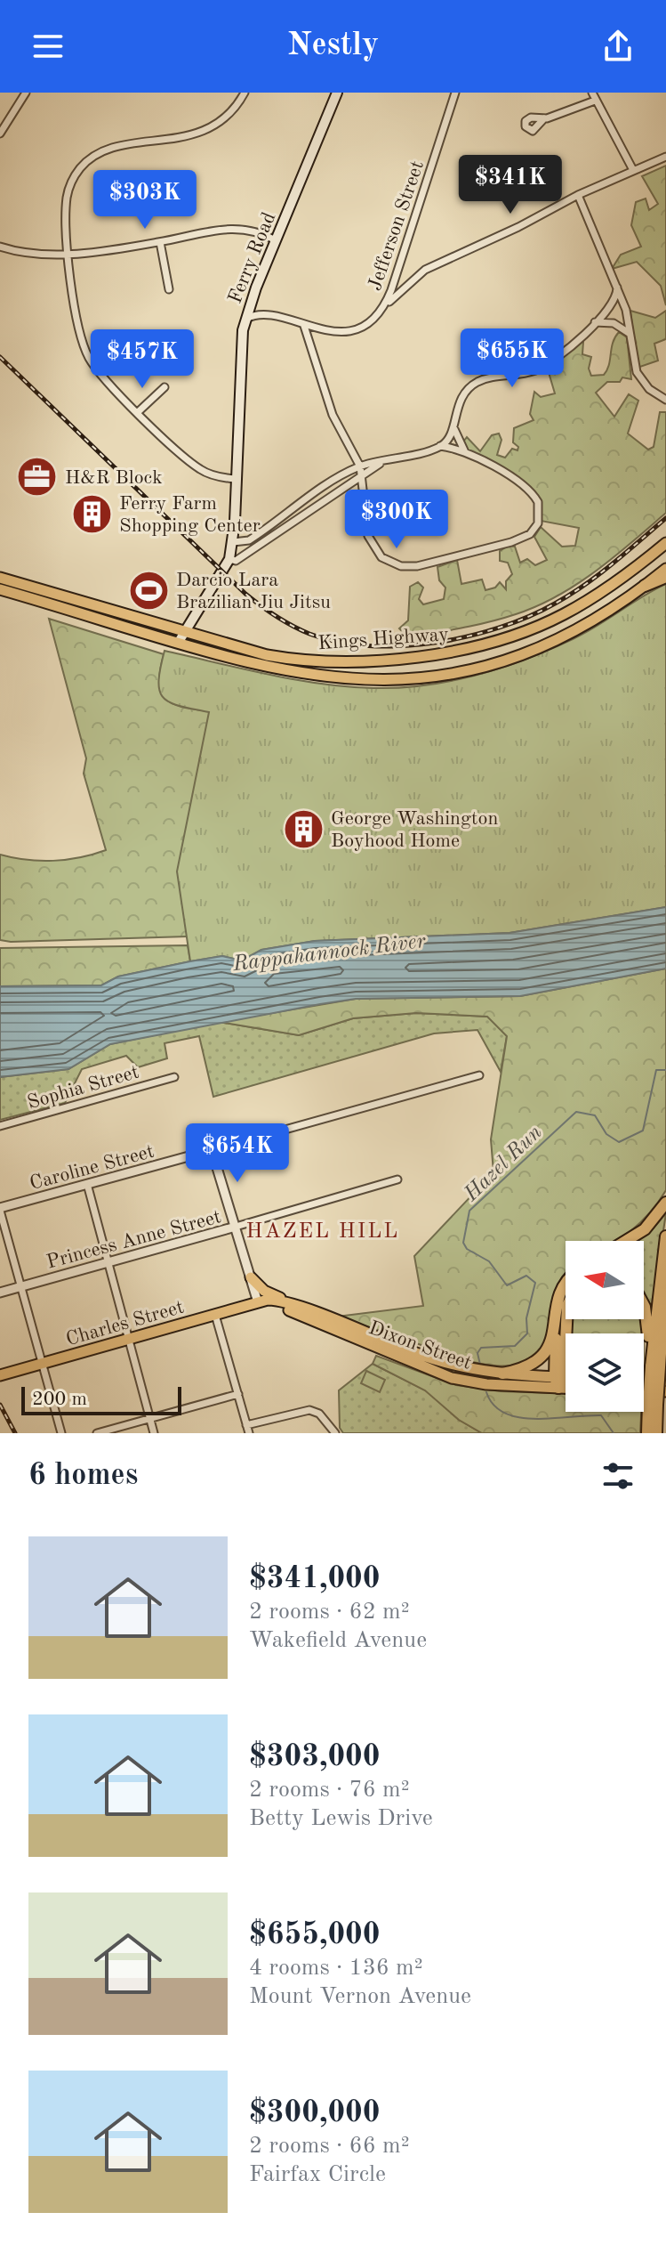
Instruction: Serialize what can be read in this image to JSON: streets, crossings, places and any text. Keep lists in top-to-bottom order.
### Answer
{
  "streets": {
    "main road": [
      "Ferry Road",
      "Kings Highway",
      "Charles Street",
      "Dixon Street"
    ],
    "street": [
      "Jefferson Street",
      "Sophia Street",
      "Caroline Street",
      "Princess Anne Street"
    ]
  },
  "crossings": [
    ["Jefferson Street", "Ferry Road"],
    ["Ferry Road", "Kings Highway"],
    ["Charles Street", "Dixon Street"]
  ],
  "districts": ["HAZEL HILL"],
  "water": ["Rappahannock River", "Hazel Run"],
  "places": {
    "office": ["H&R Block"],
    "building": ["Ferry Farm Shopping Center", "George Washington Boyhood Home"],
    "sports": ["Darcio Lara Brazilian Jiu Jitsu"]
  },
  "scale_bar": "200 m",
  "north": "left",
  "page": {
    "header": "Nestly",
    "price": [
      "$341K",
      "$303K",
      "$655K",
      "$457K",
      "$300K",
      "$654K"
    ],
    "scale": "200 m",
    "heading": "6 homes",
    "list": [
      {
        "name": "$341,000",
        "note": "2 rooms · 62 m² · Wakefield Avenue"
      },
      {
        "name": "$303,000",
        "note": "2 rooms · 76 m² · Betty Lewis Drive"
      },
      {
        "name": "$655,000",
        "note": "4 rooms · 136 m² · Mount Vernon Avenue"
      },
      {
        "name": "$300,000",
        "note": "2 rooms · 66 m² · Fairfax Circle"
      }
    ]
  }
}
